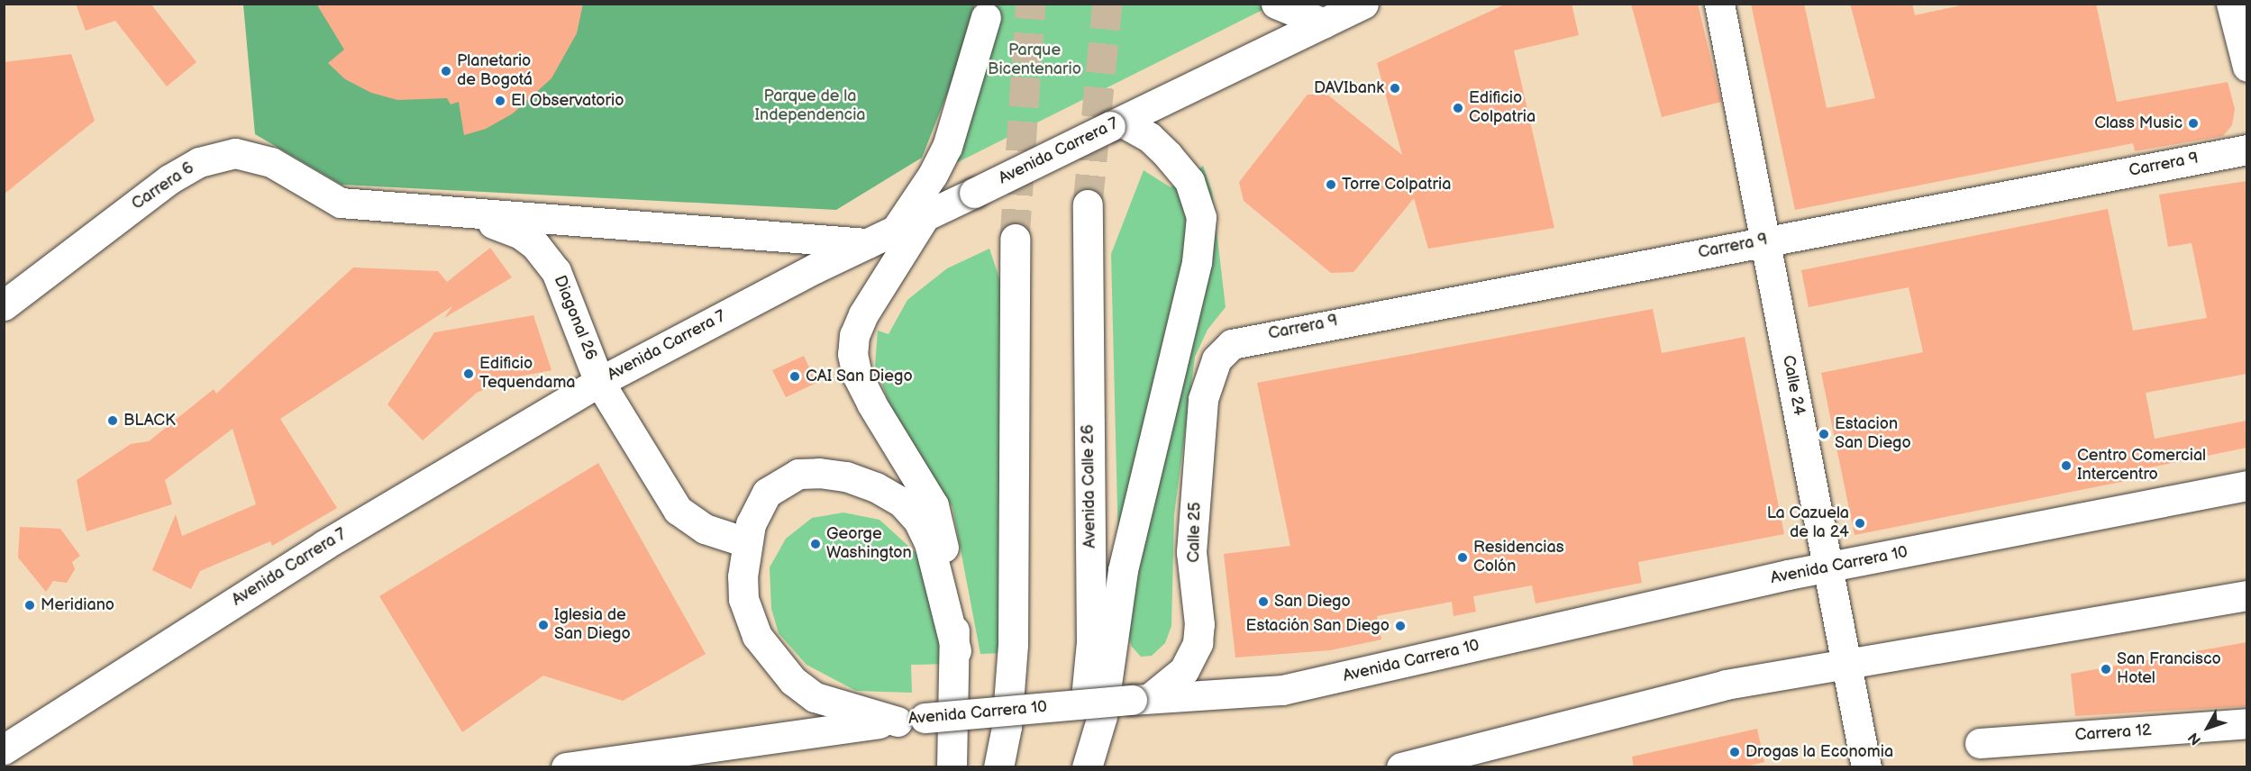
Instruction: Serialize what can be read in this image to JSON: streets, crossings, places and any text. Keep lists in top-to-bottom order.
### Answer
{
  "streets": {
    "main road": [
      "Avenida Carrera 7",
      "Carrera 9",
      "Carrera 6",
      "Diagonal 26",
      "Calle 24",
      "Avenida Calle 26",
      "Calle 25",
      "Avenida Carrera 10",
      "Carrera 12"
    ]
  },
  "crossings": [
    ["Avenida Carrera 7", "Diagonal 26"],
    ["Carrera 9", "Calle 24"],
    ["Carrera 9", "Calle 25"],
    ["Carrera 6", "Diagonal 26"],
    ["Calle 24", "Avenida Carrera 10"],
    ["Calle 25", "Avenida Carrera 10"]
  ],
  "parks": ["Parque Bicentenario", "Parque de la Independencia"],
  "places": [
    "Planetario de Bogotá",
    "DAVIbank",
    "El Observatorio",
    "Edificio Colpatria",
    "Class Music",
    "Torre Colpatria",
    "Edificio Tequendama",
    "CAI San Diego",
    "BLACK",
    "Estacion San Diego",
    "Centro Comercial Intercentro",
    "La Cazuela de la 24",
    "George Washington",
    "Residencias Colón",
    "San Diego",
    "Meridiano",
    "Iglesia de San Diego",
    "Estación San Diego",
    "San Francisco Hotel",
    "Drogas la Economia"
  ],
  "north": "bottom left"
}
